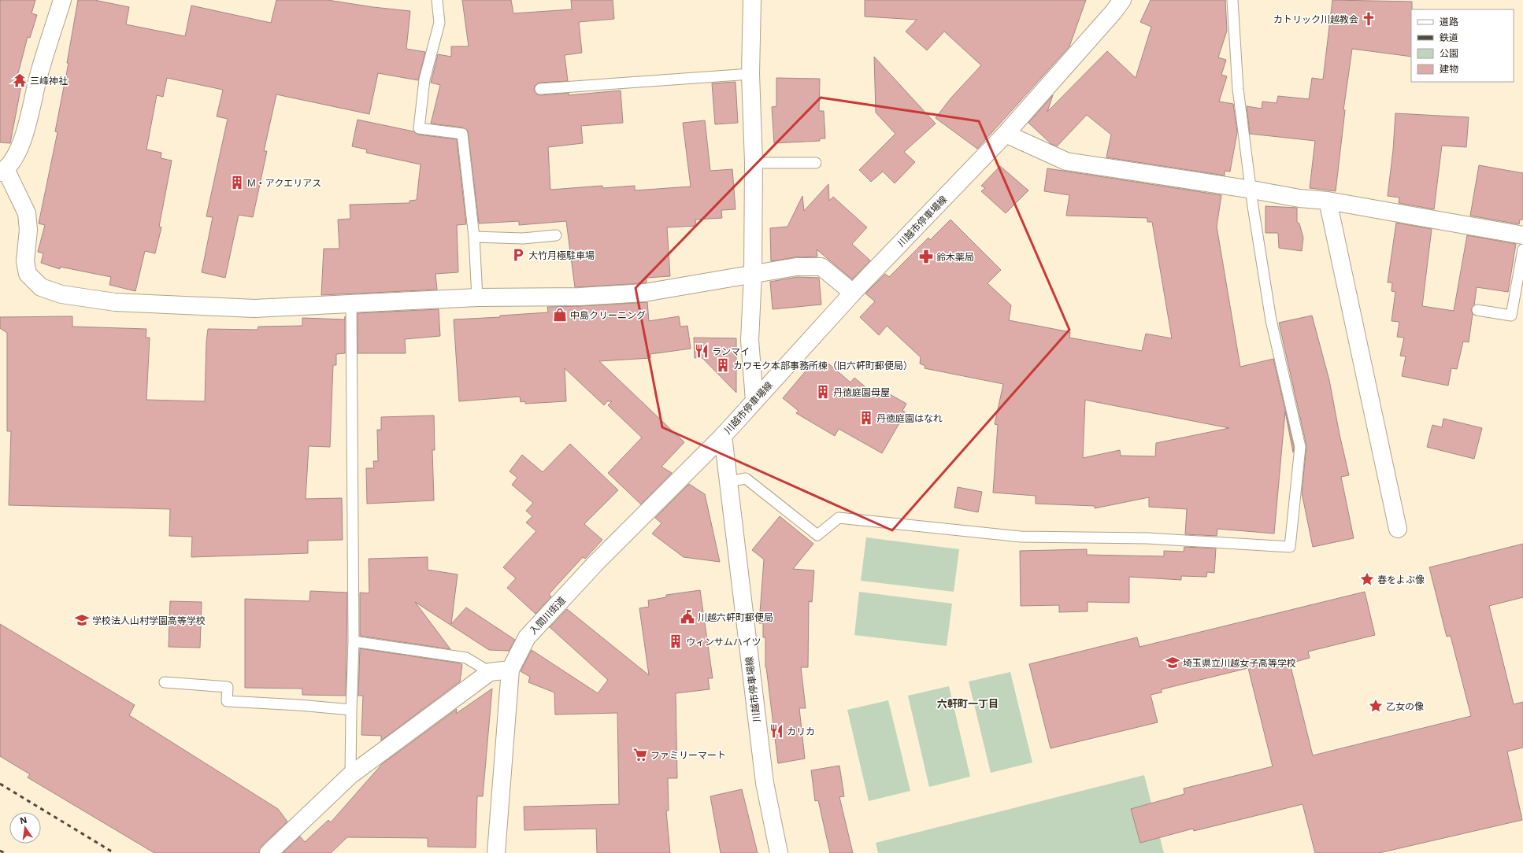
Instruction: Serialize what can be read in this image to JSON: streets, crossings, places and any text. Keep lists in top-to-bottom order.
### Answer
{
  "streets": {
    "street": ["川越市停車場線", "入間川街道"]
  },
  "crossings": [
    ["川越市停車場線", "入間川街道"]
  ],
  "districts": ["六軒町一丁目"],
  "places": {
    "church": ["カトリック川越教会"],
    "temple": ["三峰神社"],
    "building": [
      "M・アクエリアス",
      "カワモク本部事務所棟（旧六軒町郵便局）",
      "丹徳庭園母屋",
      "丹徳庭園はなれ",
      "ウィンサムハイツ"
    ],
    "parking": ["大竹月極駐車場"],
    "pharmacy": ["鈴木薬局"],
    "shop": ["中島クリーニング"],
    "restaurant": ["ランマイ", "カリカ"],
    "place": ["春をよぶ像", "乙女の像"],
    "public building": ["川越六軒町郵便局"],
    "school or university": ["学校法人山村学園高等学校", "埼玉県立川越女子高等学校"],
    "supermarket": ["ファミリーマート"]
  },
  "legend": [
    "道路",
    "鉄道",
    "公園",
    "建物"
  ],
  "north": "top"
}
